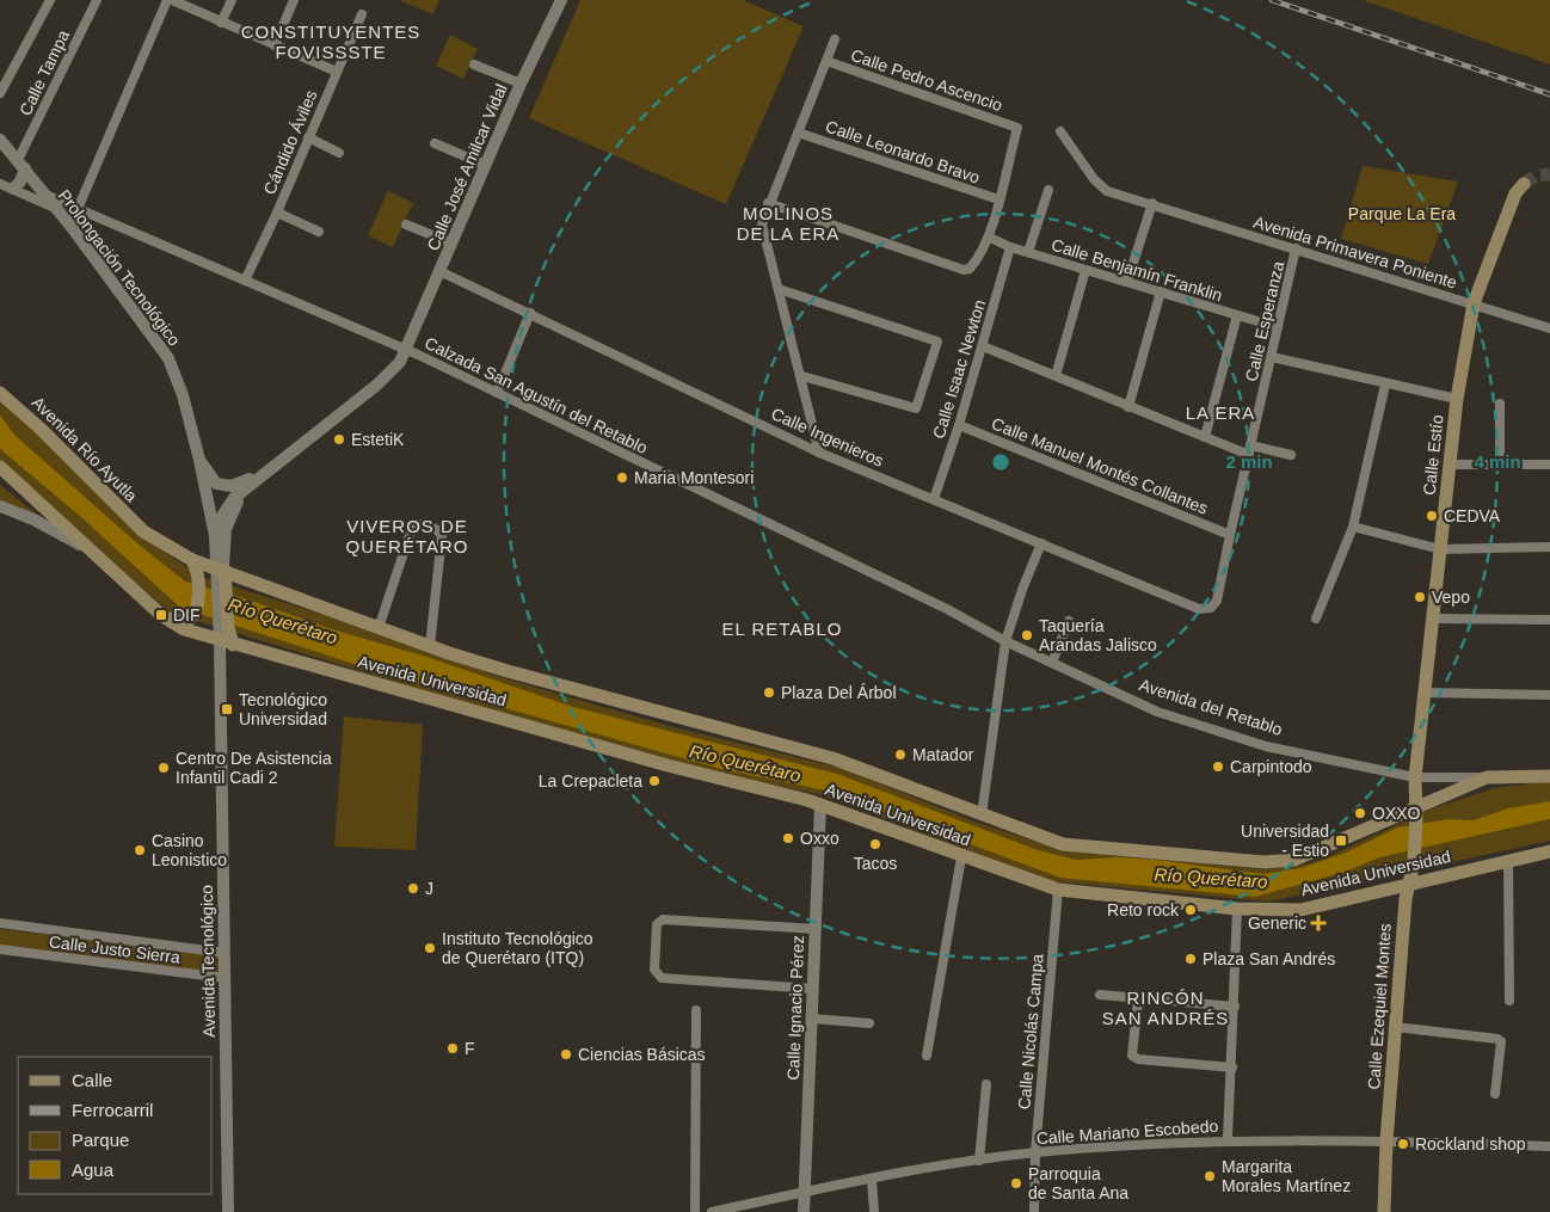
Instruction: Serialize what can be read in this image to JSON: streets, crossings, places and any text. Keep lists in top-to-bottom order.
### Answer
{
  "streets": {
    "main road": [
      "Avenida Río Ayutla",
      "Calle Estío",
      "Avenida Universidad",
      "Calle Ezequiel Montes"
    ],
    "street": [
      "Calle Tampa",
      "Calle Pedro Ascencio",
      "Cándido Áviles",
      "Calle Leonardo Bravo",
      "Calle José Amilcar Vidal",
      "Avenida Primavera Poniente",
      "Prolongación Tecnológico",
      "Calle Benjamín Franklin",
      "Calle Esperanza",
      "Calle Isaac Newton",
      "Calzada San Agustín del Retablo",
      "Calle Ingenieros",
      "Calle Manuel Montés Collantes",
      "Avenida del Retablo",
      "Calle Justo Sierra",
      "Avenida Tecnológico",
      "Calle Ignacio Pérez",
      "Calle Nicolás Campa",
      "Calle Mariano Escobedo"
    ]
  },
  "crossings": [
    ["Calle Tampa", "Prolongación Tecnológico"],
    ["Calle Pedro Ascencio", "Calle Leonardo Bravo"],
    ["Cándido Áviles", "Calzada San Agustín del Retablo"],
    ["Calle José Amilcar Vidal", "Prolongación Tecnológico"],
    ["Calle José Amilcar Vidal", "Calzada San Agustín del Retablo"],
    ["Calle José Amilcar Vidal", "Calle Ingenieros"],
    ["Calle José Amilcar Vidal", "Avenida Universidad"],
    ["Avenida Primavera Poniente", "Calle Esperanza"],
    ["Avenida Primavera Poniente", "Calle Estío"],
    ["Prolongación Tecnológico", "Calzada San Agustín del Retablo"],
    ["Prolongación Tecnológico", "Avenida Universidad"],
    ["Calle Benjamín Franklin", "Calle Esperanza"],
    ["Calle Benjamín Franklin", "Calle Isaac Newton"],
    ["Calle Esperanza", "Calle Ingenieros"],
    ["Calle Esperanza", "Calle Manuel Montés Collantes"],
    ["Calle Isaac Newton", "Calle Ingenieros"],
    ["Calle Isaac Newton", "Calle Manuel Montés Collantes"],
    ["Calzada San Agustín del Retablo", "Avenida del Retablo"],
    ["Avenida Río Ayutla", "Avenida Universidad"],
    ["Calle Estío", "Avenida del Retablo"],
    ["Avenida Universidad", "Avenida del Retablo"],
    ["Avenida Universidad", "Avenida Tecnológico"],
    ["Avenida Universidad", "Calle Ezequiel Montes"],
    ["Avenida Universidad", "Calle Ignacio Pérez"],
    ["Avenida Universidad", "Calle Nicolás Campa"],
    ["Calle Justo Sierra", "Avenida Tecnológico"],
    ["Calle Ezequiel Montes", "Calle Mariano Escobedo"],
    ["Calle Ignacio Pérez", "Calle Mariano Escobedo"],
    ["Calle Nicolás Campa", "Calle Mariano Escobedo"]
  ],
  "districts": [
    "CONSTITUYENTES FOVISSSTE",
    "MOLINOS DE LA ERA",
    "LA ERA",
    "VIVEROS DE QUERÉTARO",
    "EL RETABLO",
    "RINCÓN SAN ANDRÉS"
  ],
  "water": ["Río Querétaro"],
  "parks": ["Parque La Era"],
  "places": {
    "other": [
      "EstetiK",
      "Maria Montesori",
      "CEDVA",
      "Vepo",
      "Taquería Arandas Jalisco",
      "Plaza Del Árbol",
      "Matador",
      "Carpintodo",
      "Centro De Asistencia Infantil Cadi 2",
      "La Crepacleta",
      "OXXO",
      "Oxxo",
      "Tacos",
      "Casino Leonistico",
      "J",
      "Reto rock",
      "Instituto Tecnológico de Querétaro (ITQ)",
      "Plaza San Andrés",
      "F",
      "Ciencias Básicas",
      "Rockland shop",
      "Margarita Morales Martínez",
      "Parroquia de Santa Ana"
    ],
    "transit": ["DIF", "Tecnológico Universidad", "Universidad - Estio"],
    "health": ["Generic"]
  },
  "legend": [
    "Calle",
    "Ferrocarril",
    "Parque",
    "Agua"
  ],
  "rings": ["2 min", "4 min"]
}
